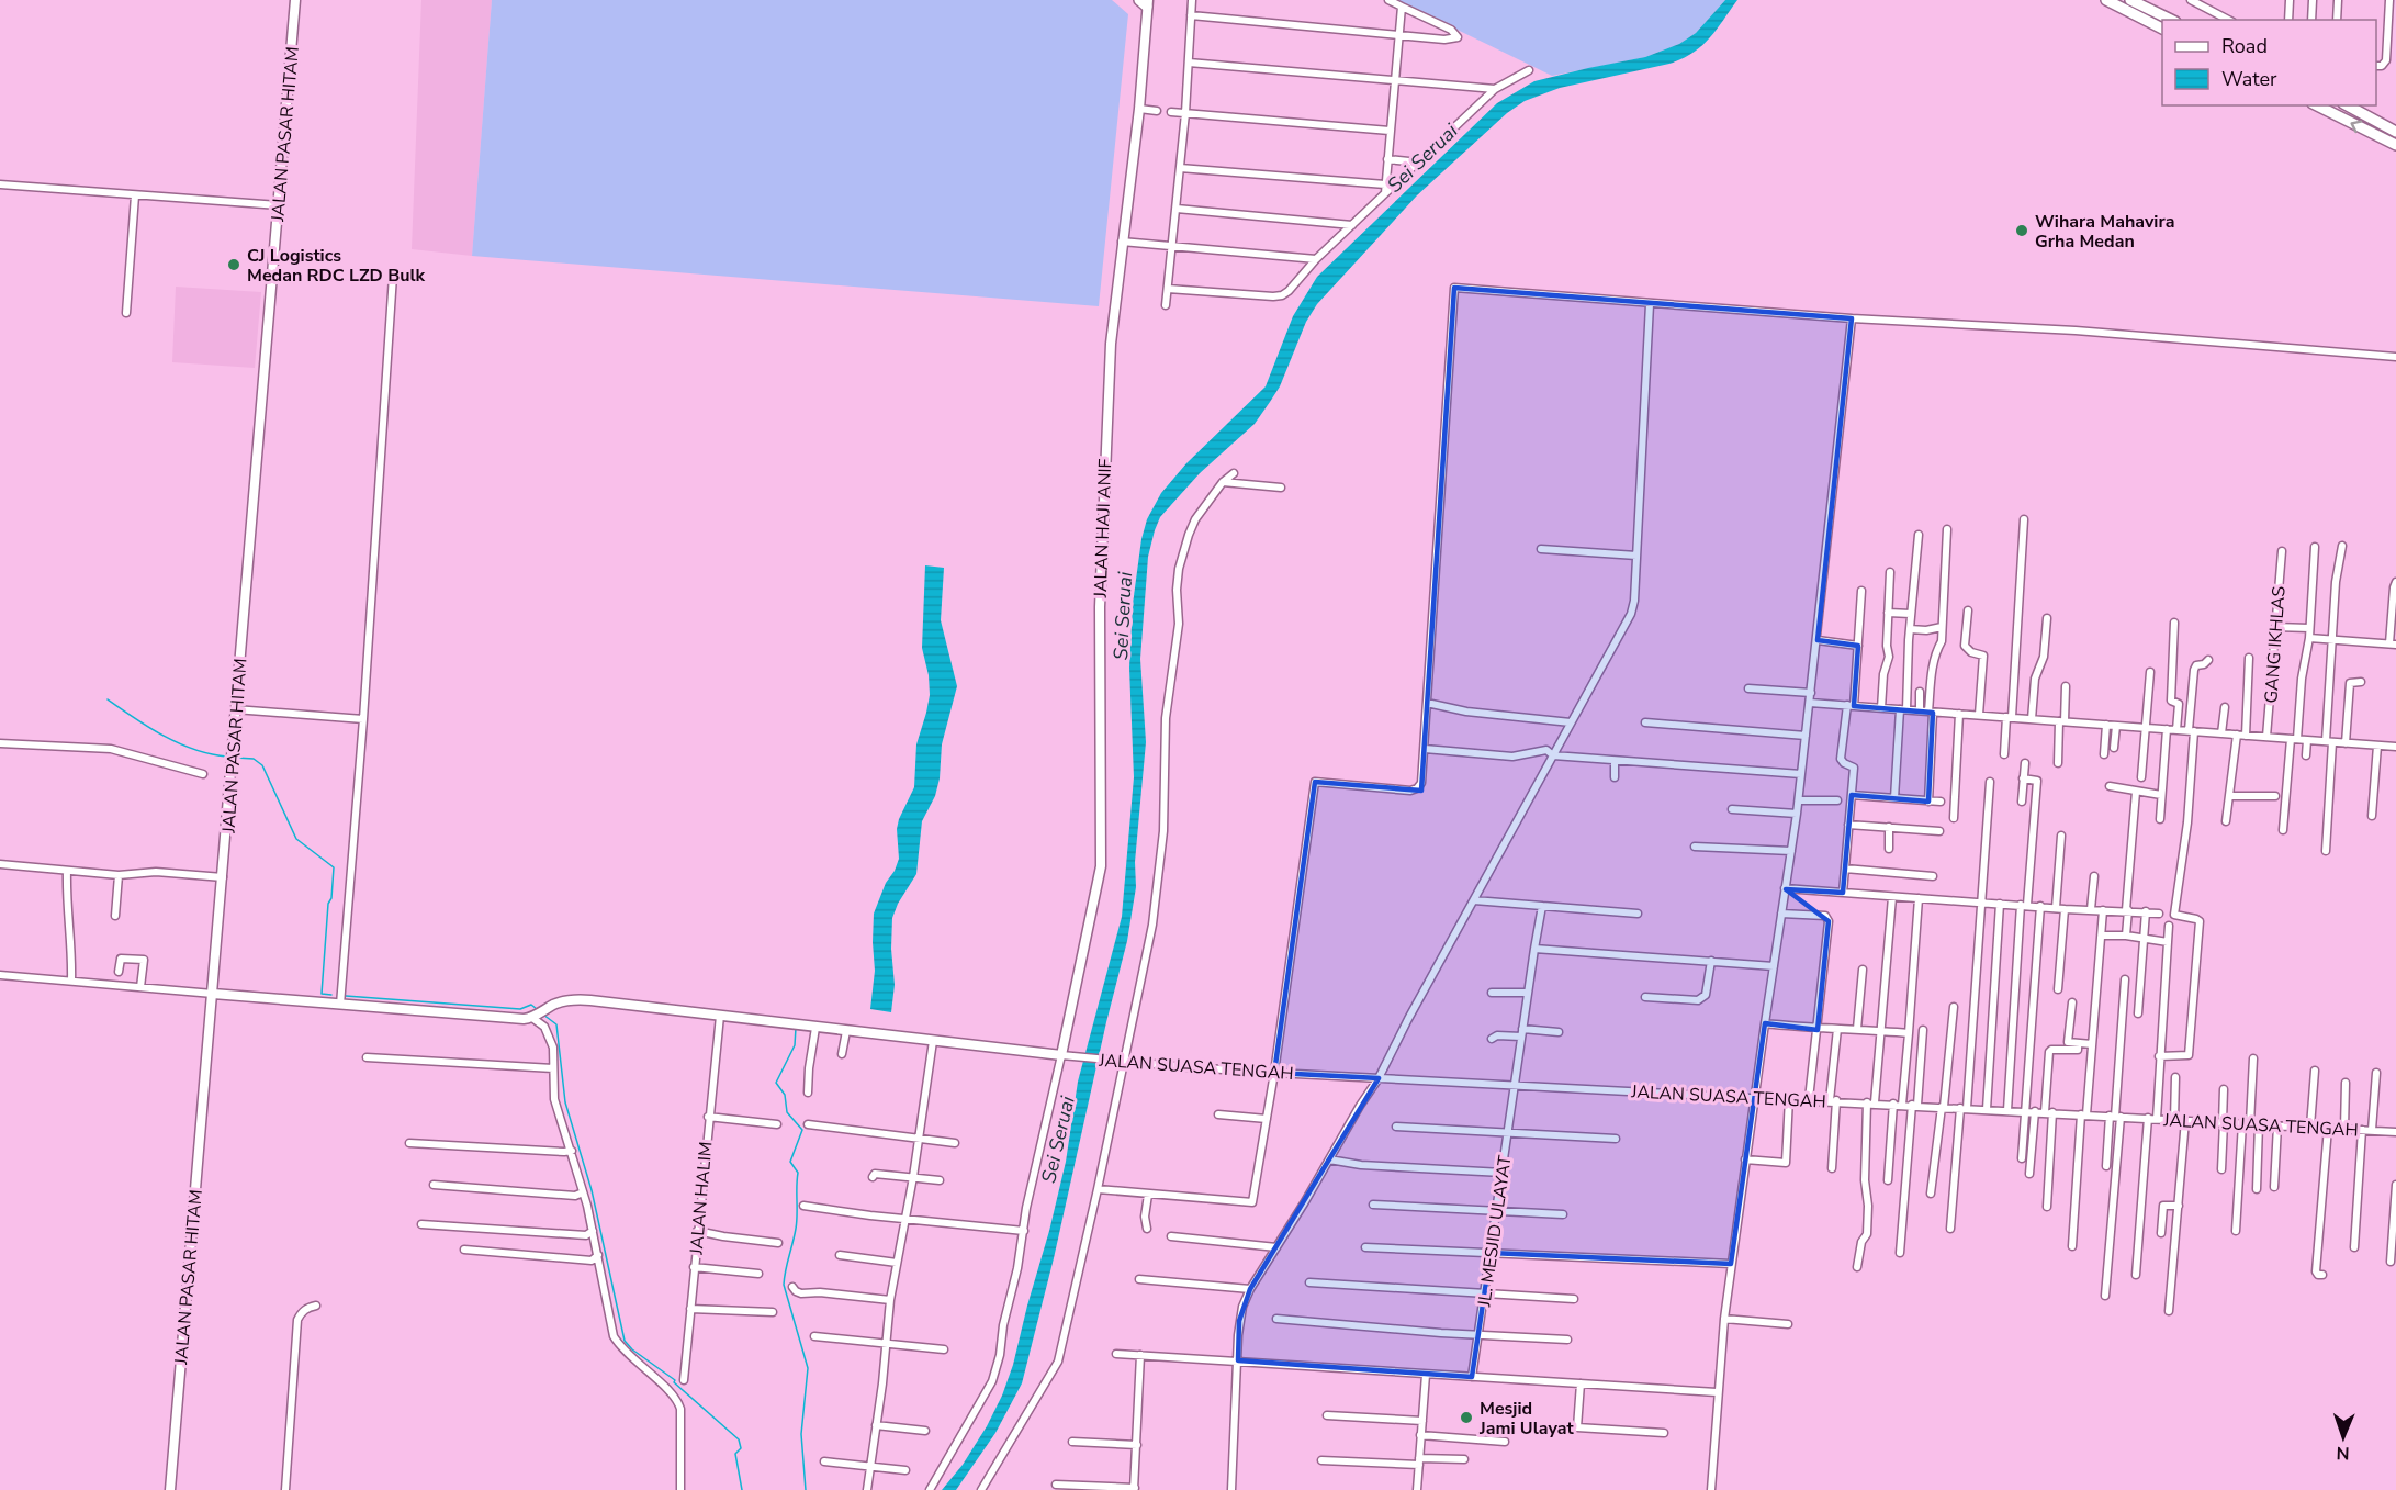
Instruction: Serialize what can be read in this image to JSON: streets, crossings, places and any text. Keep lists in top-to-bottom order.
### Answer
{
  "streets": {
    "main road": ["JALAN PASAR HITAM", "JALAN HAJI ANIF"],
    "street": [
      "GANG IKHLAS",
      "JALAN SUASA TENGAH",
      "JALAN HALIM",
      "JL. MESJID ULAYAT"
    ]
  },
  "crossings": [
    ["JALAN HAJI ANIF", "JALAN SUASA TENGAH"],
    ["JALAN SUASA TENGAH", "JL. MESJID ULAYAT"]
  ],
  "water": ["Sei Seruai"],
  "places": ["Wihara Mahavira Grha Medan", "CJ Logistics Medan RDC LZD Bulk", "Mesjid Jami Ulayat"],
  "legend": ["Road", "Water"],
  "north": "bottom"
}
